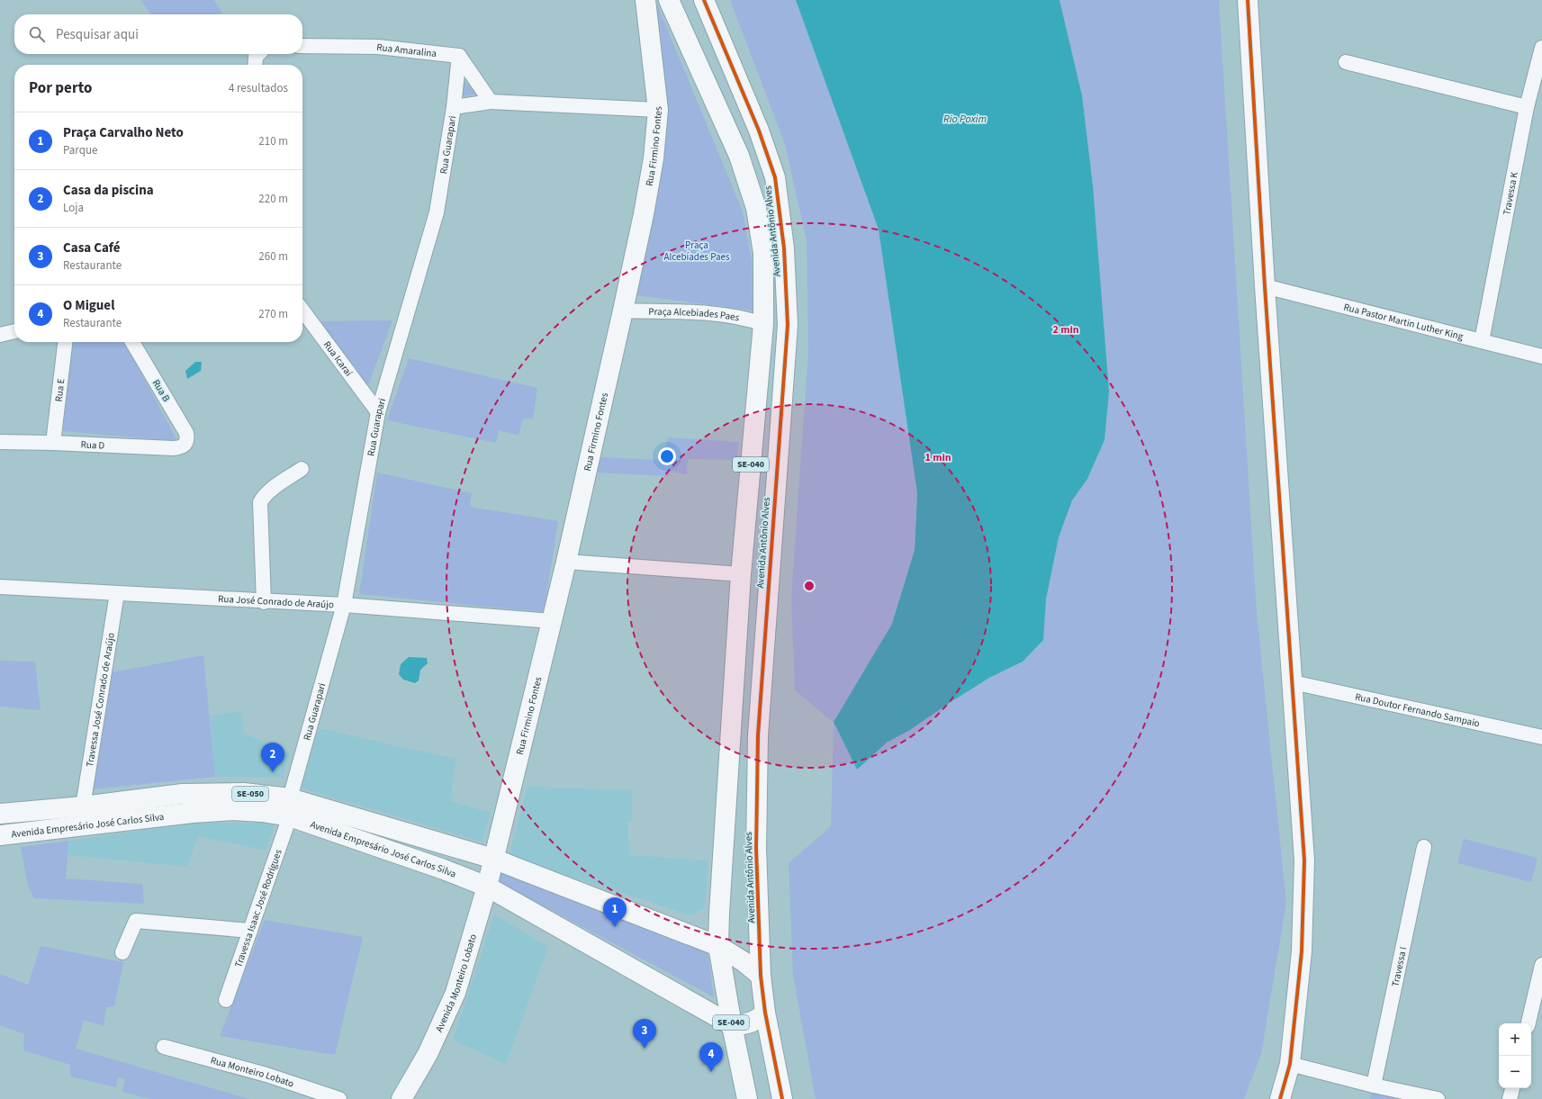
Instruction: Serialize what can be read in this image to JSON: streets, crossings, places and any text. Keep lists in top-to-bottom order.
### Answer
{
  "streets": {
    "main road": [
      "Rua Firmino Fontes",
      "Avenida Antônio Alves",
      "SE-040",
      "SE-050",
      "Avenida Empresário José Carlos Silva",
      "Avenida Monteiro Lobato"
    ],
    "street": [
      "Rua Amaralina",
      "Rua Guarapari",
      "Travessa K",
      "Praça Alcebiades Paes",
      "Rua Pastor Martin Luther King",
      "Rua Icaraí",
      "Rua E",
      "Rua B",
      "Rua D",
      "Rua José Conrado de Araújo",
      "Travessa José Conrado de Araújo",
      "Rua Doutor Fernando Sampaio",
      "Travessa Isaac José Rodrigues",
      "Travessa I",
      "Rua Monteiro Lobato"
    ]
  },
  "crossings": [
    ["Rua Amaralina", "Rua Guarapari"],
    ["Rua Guarapari", "Rua Icaraí"],
    ["Rua Guarapari", "Rua José Conrado de Araújo"],
    ["Rua Guarapari", "Avenida Empresário José Carlos Silva"],
    ["Rua Guarapari", "Travessa Isaac José Rodrigues"],
    ["Rua Firmino Fontes", "Praça Alcebiades Paes"],
    ["Rua Firmino Fontes", "Rua José Conrado de Araújo"],
    ["Rua Firmino Fontes", "Avenida Empresário José Carlos Silva"],
    ["Rua Firmino Fontes", "Avenida Monteiro Lobato"],
    ["Travessa K", "Rua Pastor Martin Luther King"],
    ["Avenida Antônio Alves", "Praça Alcebiades Paes"],
    ["Avenida Antônio Alves", "Avenida Empresário José Carlos Silva"],
    ["Rua E", "Rua D"],
    ["Rua B", "Rua D"],
    ["Rua José Conrado de Araújo", "Travessa José Conrado de Araújo"],
    ["Travessa José Conrado de Araújo", "Avenida Empresário José Carlos Silva"],
    ["Avenida Empresário José Carlos Silva", "Travessa Isaac José Rodrigues"],
    ["Avenida Empresário José Carlos Silva", "Avenida Monteiro Lobato"]
  ],
  "water": ["Rio Poxim"],
  "parks": ["Praça Alcebíades Paes"],
  "page": {
    "search": "Pesquisar aqui",
    "heading": ["Por perto", "4 resultados"],
    "list": [
      {
        "mark": "1",
        "name": "Praça Carvalho Neto",
        "note": "Parque",
        "value": "210 m"
      },
      {
        "mark": "2",
        "name": "Casa da piscina",
        "note": "Loja",
        "value": "220 m"
      },
      {
        "mark": "3",
        "name": "Casa Café",
        "note": "Restaurante",
        "value": "260 m"
      },
      {
        "mark": "4",
        "name": "O Miguel",
        "note": "Restaurante",
        "value": "270 m"
      }
    ],
    "pins": [
      "2",
      "1",
      "3",
      "4"
    ],
    "map_buttons": ["+", "−"]
  },
  "rings": ["2 min", "1 min"]
}
